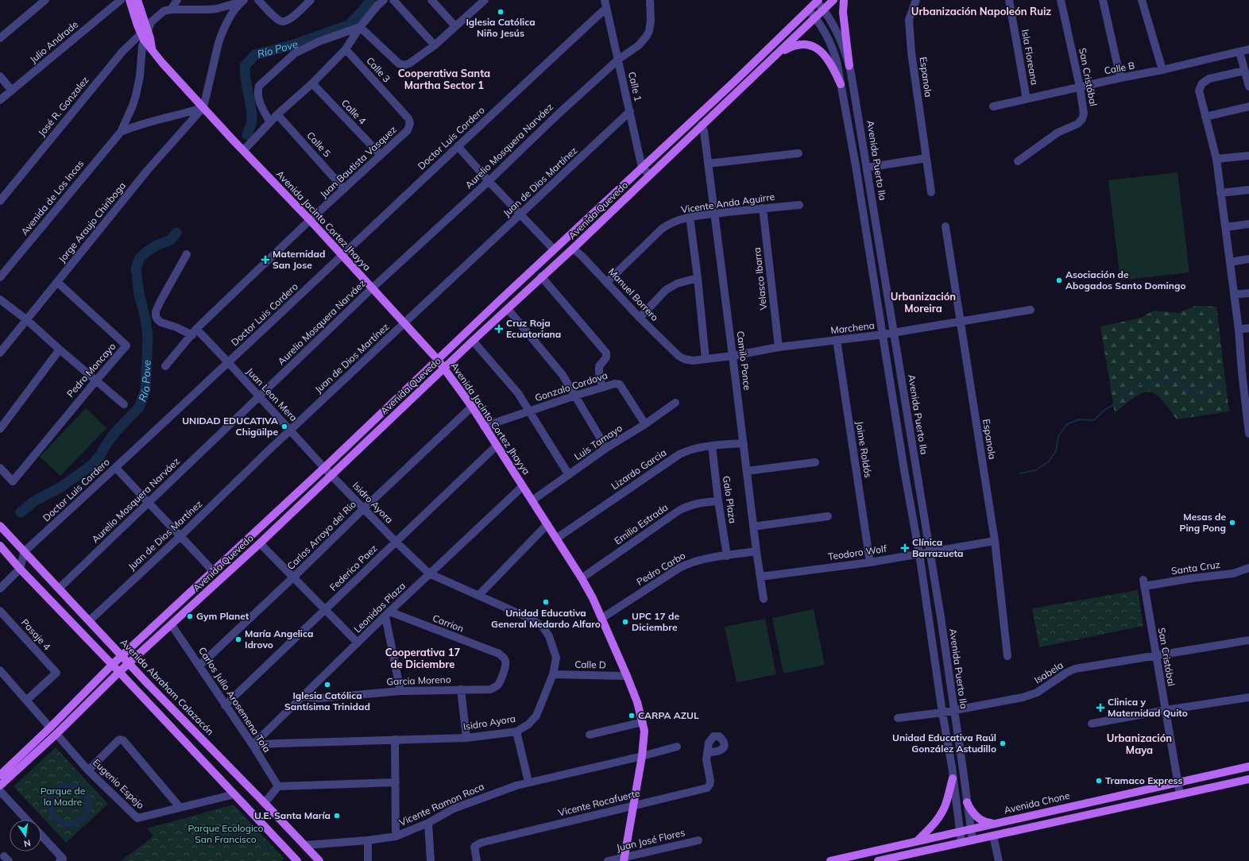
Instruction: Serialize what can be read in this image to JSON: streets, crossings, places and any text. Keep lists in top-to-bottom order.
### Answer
{
  "streets": {
    "main road": [
      "Avenida Quevedo",
      "Avenida Jacinto Cortez Jhayya",
      "Avenida Abraham Calazacón",
      "Avenida Chone"
    ],
    "street": [
      "Julio Andrade",
      "Isla Floreana",
      "Calle B",
      "Calle 3",
      "Espanola",
      "San Cristóbal",
      "Calle 1",
      "José R. Gonzalez",
      "Calle 4",
      "Doctor Luis Cordero",
      "Calle 5",
      "Aurelio Mosquera Narváez",
      "Avenida Puerto Ila",
      "Juan Bautista Vasquez",
      "Juan de Dios Martínez",
      "Avenida de Los Incas",
      "Vicente Anda Aguirre",
      "Jorge Araujo Chiriboga",
      "Velasco Ibarra",
      "Manuel Borrero",
      "Marchena",
      "Camilo Ponce",
      "Pedro Moncayo",
      "Gonzalo Cordova",
      "Juan Leon Mera",
      "Luis Tamayo",
      "Jaime Roldós",
      "Lizardo Garcia",
      "Galo Plaza",
      "Isidro Ayora",
      "Emilio Estrada",
      "Carlos Arroyo del Rio",
      "Teodoro Wolf",
      "Federico Paez",
      "Santa Cruz",
      "Pedro Carbo",
      "Leonidas Plaza",
      "Carrion",
      "Pasaje 4",
      "Calle D",
      "Isabela",
      "Garcia Moreno",
      "Carlos Julio Arosemena Tola",
      "Eugenio Espejo",
      "Vicente Rocafuerte",
      "Vicente Ramon Roca",
      "Juan José Flores"
    ]
  },
  "crossings": [
    ["Isla Floreana", "Calle B"],
    ["Calle B", "San Cristóbal"],
    ["Calle 3", "Juan Bautista Vasquez"],
    ["Espanola", "Marchena"],
    ["Espanola", "Teodoro Wolf"],
    ["San Cristóbal", "Santa Cruz"],
    ["San Cristóbal", "Isabela"],
    ["San Cristóbal", "Avenida Chone"],
    ["Calle 1", "Doctor Luis Cordero"],
    ["Calle 1", "Aurelio Mosquera Narváez"],
    ["Calle 1", "Juan de Dios Martínez"],
    ["Calle 1", "Avenida Quevedo"],
    ["José R. Gonzalez", "Avenida de Los Incas"],
    ["José R. Gonzalez", "Avenida Jacinto Cortez Jhayya"],
    ["Calle 4", "Juan Bautista Vasquez"],
    ["Doctor Luis Cordero", "Avenida Jacinto Cortez Jhayya"],
    ["Doctor Luis Cordero", "Juan Leon Mera"],
    ["Doctor Luis Cordero", "Avenida Abraham Calazacón"],
    ["Calle 5", "Juan Bautista Vasquez"],
    ["Aurelio Mosquera Narváez", "Avenida Jacinto Cortez Jhayya"],
    ["Aurelio Mosquera Narváez", "Juan Leon Mera"],
    ["Aurelio Mosquera Narváez", "Avenida Abraham Calazacón"],
    ["Avenida Puerto Ila", "Avenida Quevedo"],
    ["Avenida Puerto Ila", "Marchena"],
    ["Avenida Puerto Ila", "Teodoro Wolf"],
    ["Avenida Puerto Ila", "Isabela"],
    ["Avenida Puerto Ila", "Avenida Chone"],
    ["Juan Bautista Vasquez", "Avenida Jacinto Cortez Jhayya"],
    ["Juan Bautista Vasquez", "Juan Leon Mera"],
    ["Juan de Dios Martínez", "Avenida Jacinto Cortez Jhayya"],
    ["Juan de Dios Martínez", "Juan Leon Mera"],
    ["Juan de Dios Martínez", "Avenida Abraham Calazacón"],
    ["Avenida de Los Incas", "Avenida Jacinto Cortez Jhayya"],
    ["Avenida de Los Incas", "Jorge Araujo Chiriboga"],
    ["Vicente Anda Aguirre", "Velasco Ibarra"],
    ["Vicente Anda Aguirre", "Manuel Borrero"],
    ["Vicente Anda Aguirre", "Camilo Ponce"],
    ["Avenida Quevedo", "Avenida Jacinto Cortez Jhayya"],
    ["Avenida Quevedo", "Manuel Borrero"],
    ["Avenida Quevedo", "Camilo Ponce"],
    ["Avenida Quevedo", "Juan Leon Mera"],
    ["Avenida Quevedo", "Isidro Ayora"],
    ["Avenida Quevedo", "Avenida Abraham Calazacón"],
    ["Avenida Quevedo", "Carlos Julio Arosemena Tola"],
    ["Avenida Quevedo", "Eugenio Espejo"],
    ["Avenida Jacinto Cortez Jhayya", "Jorge Araujo Chiriboga"],
    ["Avenida Jacinto Cortez Jhayya", "Gonzalo Cordova"],
    ["Avenida Jacinto Cortez Jhayya", "Luis Tamayo"],
    ["Avenida Jacinto Cortez Jhayya", "Lizardo Garcia"],
    ["Avenida Jacinto Cortez Jhayya", "Emilio Estrada"],
    ["Avenida Jacinto Cortez Jhayya", "Carlos Arroyo del Rio"],
    ["Avenida Jacinto Cortez Jhayya", "Federico Paez"],
    ["Avenida Jacinto Cortez Jhayya", "Pedro Carbo"],
    ["Avenida Jacinto Cortez Jhayya", "Leonidas Plaza"],
    ["Avenida Jacinto Cortez Jhayya", "Calle D"],
    ["Avenida Jacinto Cortez Jhayya", "Vicente Rocafuerte"],
    ["Avenida Jacinto Cortez Jhayya", "Vicente Ramon Roca"],
    ["Avenida Jacinto Cortez Jhayya", "Juan José Flores"],
    ["Jorge Araujo Chiriboga", "Pedro Moncayo"],
    ["Velasco Ibarra", "Marchena"],
    ["Manuel Borrero", "Marchena"],
    ["Marchena", "Camilo Ponce"],
    ["Marchena", "Jaime Roldós"],
    ["Camilo Ponce", "Lizardo Garcia"],
    ["Camilo Ponce", "Teodoro Wolf"],
    ["Camilo Ponce", "Pedro Carbo"],
    ["Gonzalo Cordova", "Luis Tamayo"],
    ["Juan Leon Mera", "Isidro Ayora"],
    ["Jaime Roldós", "Teodoro Wolf"],
    ["Lizardo Garcia", "Galo Plaza"],
    ["Galo Plaza", "Emilio Estrada"],
    ["Galo Plaza", "Pedro Carbo"],
    ["Isidro Ayora", "Carlos Arroyo del Rio"],
    ["Isidro Ayora", "Federico Paez"],
    ["Isidro Ayora", "Leonidas Plaza"],
    ["Isidro Ayora", "Calle D"],
    ["Isidro Ayora", "Carlos Julio Arosemena Tola"],
    ["Carlos Arroyo del Rio", "Carlos Julio Arosemena Tola"],
    ["Federico Paez", "Carlos Julio Arosemena Tola"],
    ["Leonidas Plaza", "Carrion"],
    ["Leonidas Plaza", "Garcia Moreno"],
    ["Leonidas Plaza", "Carlos Julio Arosemena Tola"],
    ["Carrion", "Garcia Moreno"],
    ["Avenida Abraham Calazacón", "Vicente Ramon Roca"]
  ],
  "districts": [
    "Urbanización Napoleón Ruiz",
    "Cooperativa Santa Martha Sector 1",
    "Urbanización Moreira",
    "Cooperativa 17 de Diciembre",
    "Urbanización Maya"
  ],
  "water": ["Río Pove"],
  "parks": ["Parque de la Madre", "Parque Ecologico San Francisco"],
  "places": {
    "other": [
      "Iglesia Católica Niño Jesús",
      "Asociación de Abogados Santo Domingo",
      "UNIDAD EDUCATIVA Chigüilpe",
      "Mesas de Ping Pong",
      "Unidad Educativa General Medardo Alfaro",
      "Gym Planet",
      "UPC 17 de Diciembre",
      "María Angelica Idrovo",
      "Iglesia Católica Santísima Trinidad",
      "CARPA AZUL",
      "Unidad Educativa Raúl González Astudillo",
      "Tramaco Express",
      "U.E. Santa María"
    ],
    "health": [
      "Maternidad San Jose",
      "Cruz Roja Ecuatoriana",
      "Clínica Barrazueta",
      "Clinica y Maternidad Quito"
    ]
  },
  "north": "bottom"
}
